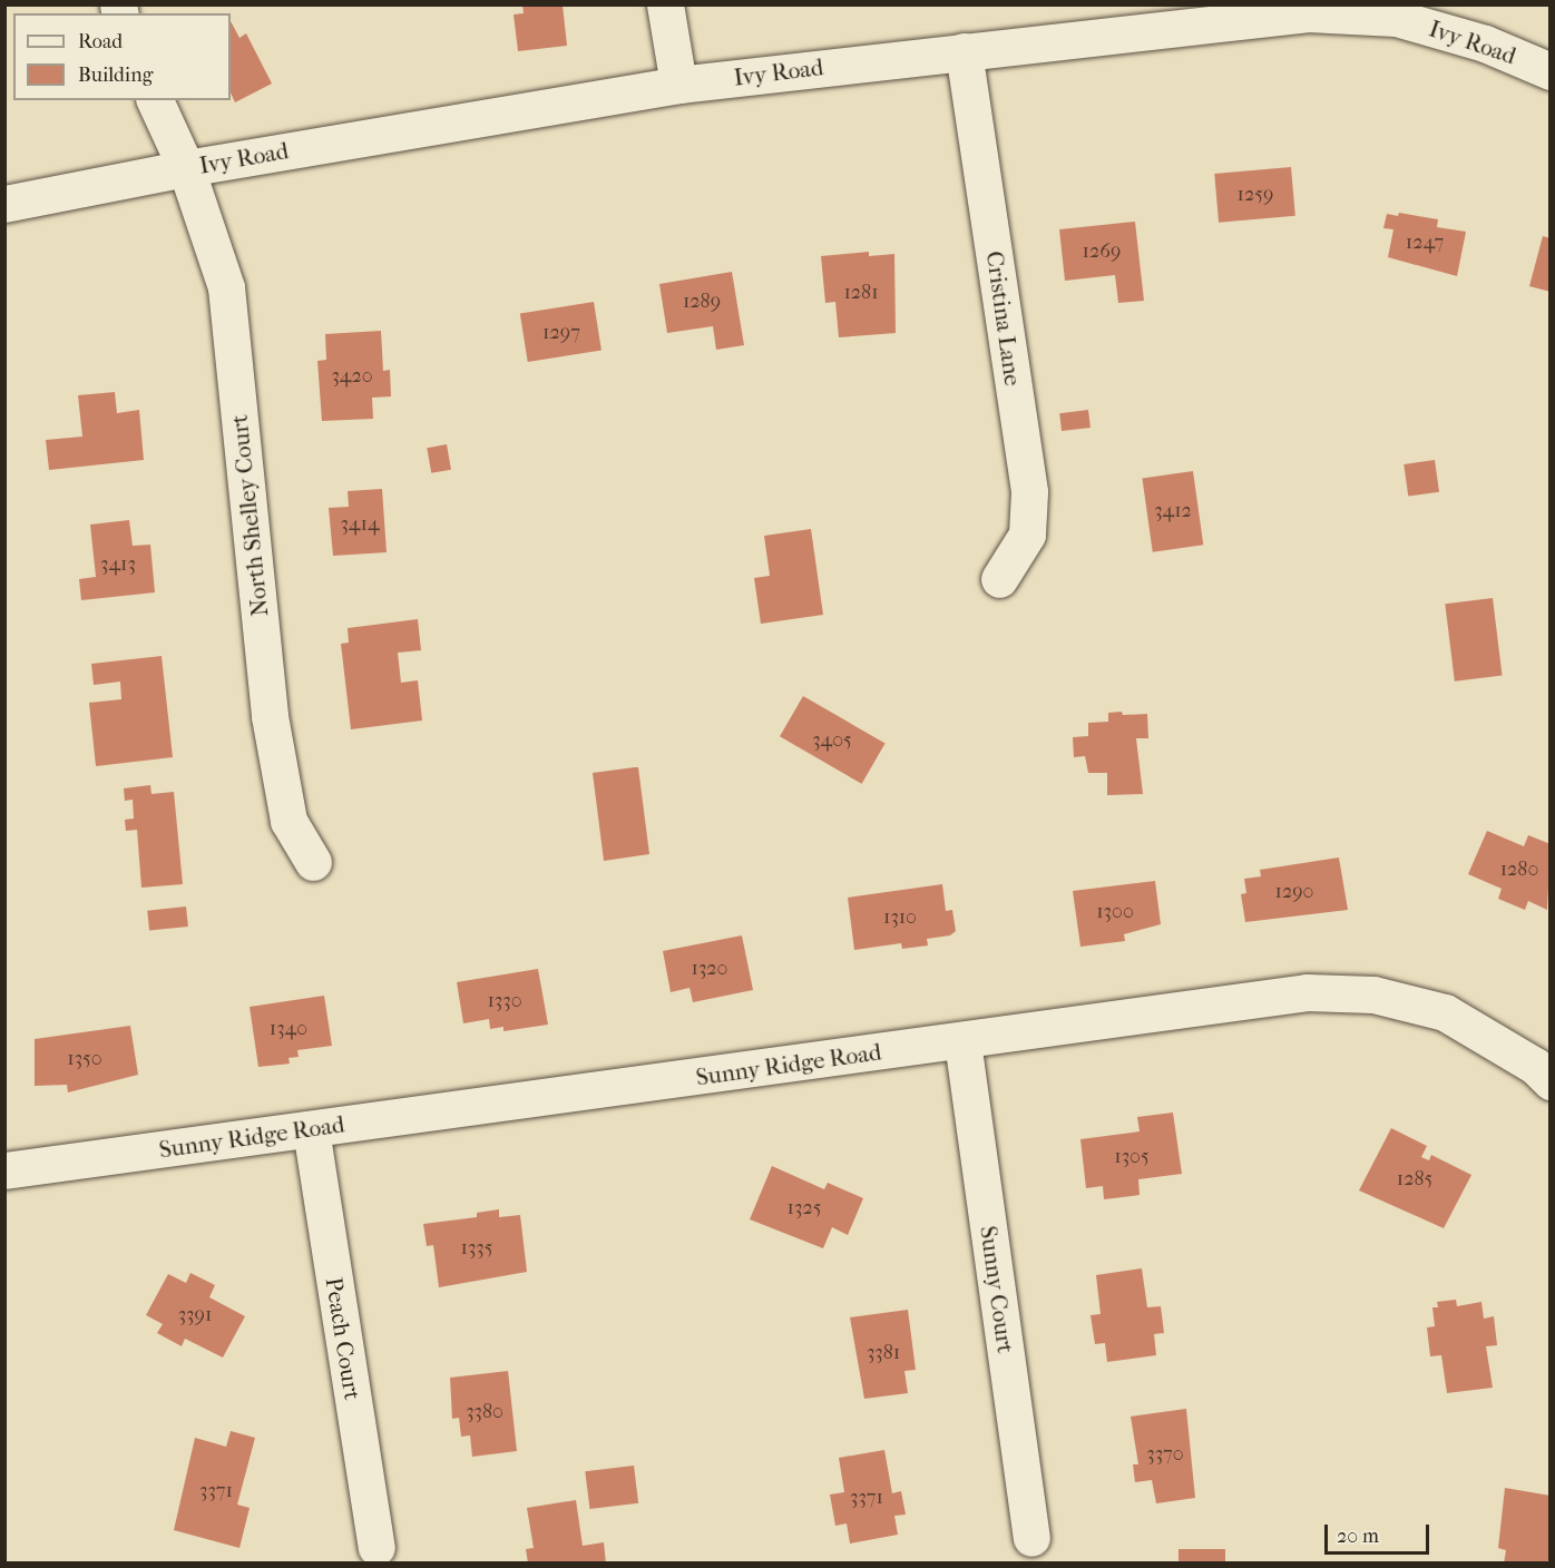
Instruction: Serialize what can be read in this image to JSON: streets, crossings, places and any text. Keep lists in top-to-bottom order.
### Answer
{
  "streets": {
    "street": [
      "Ivy Road",
      "Cristina Lane",
      "North Shelley Court",
      "Sunny Ridge Road",
      "Sunny Court",
      "Peach Court"
    ]
  },
  "crossings": [
    ["Ivy Road", "Cristina Lane"],
    ["Ivy Road", "North Shelley Court"],
    ["Sunny Ridge Road", "Sunny Court"],
    ["Sunny Ridge Road", "Peach Court"]
  ],
  "house_numbers": [
    "1259",
    "1247",
    "1269",
    "1281",
    "1289",
    "1297",
    "3420",
    "3412",
    "3414",
    "3413",
    "3405",
    "1280",
    "1290",
    "1300",
    "1310",
    "1320",
    "1330",
    "1340",
    "1350",
    "1305",
    "1285",
    "1325",
    "1335",
    "3391",
    "3381",
    "3380",
    "3370",
    "3371",
    "3371"
  ],
  "legend": ["Road", "Building"],
  "scale_bar": "20 m"
}
